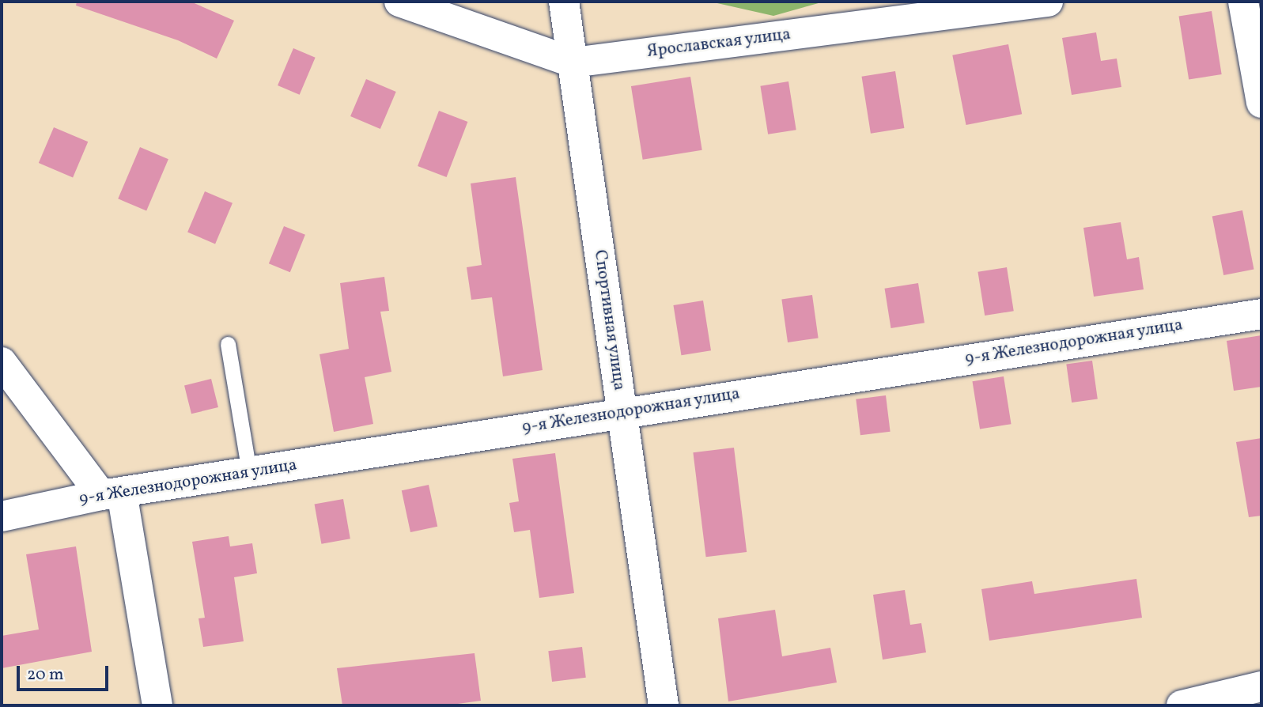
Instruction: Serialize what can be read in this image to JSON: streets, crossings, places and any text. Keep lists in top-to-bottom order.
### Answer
{
  "streets": {
    "street": ["Ярославская улица", "Спортивная улица", "9-я Железнодорожная улица"]
  },
  "crossings": [
    ["Ярославская улица", "Спортивная улица"],
    ["Спортивная улица", "9-я Железнодорожная улица"]
  ],
  "scale_bar": "20 m"
}
